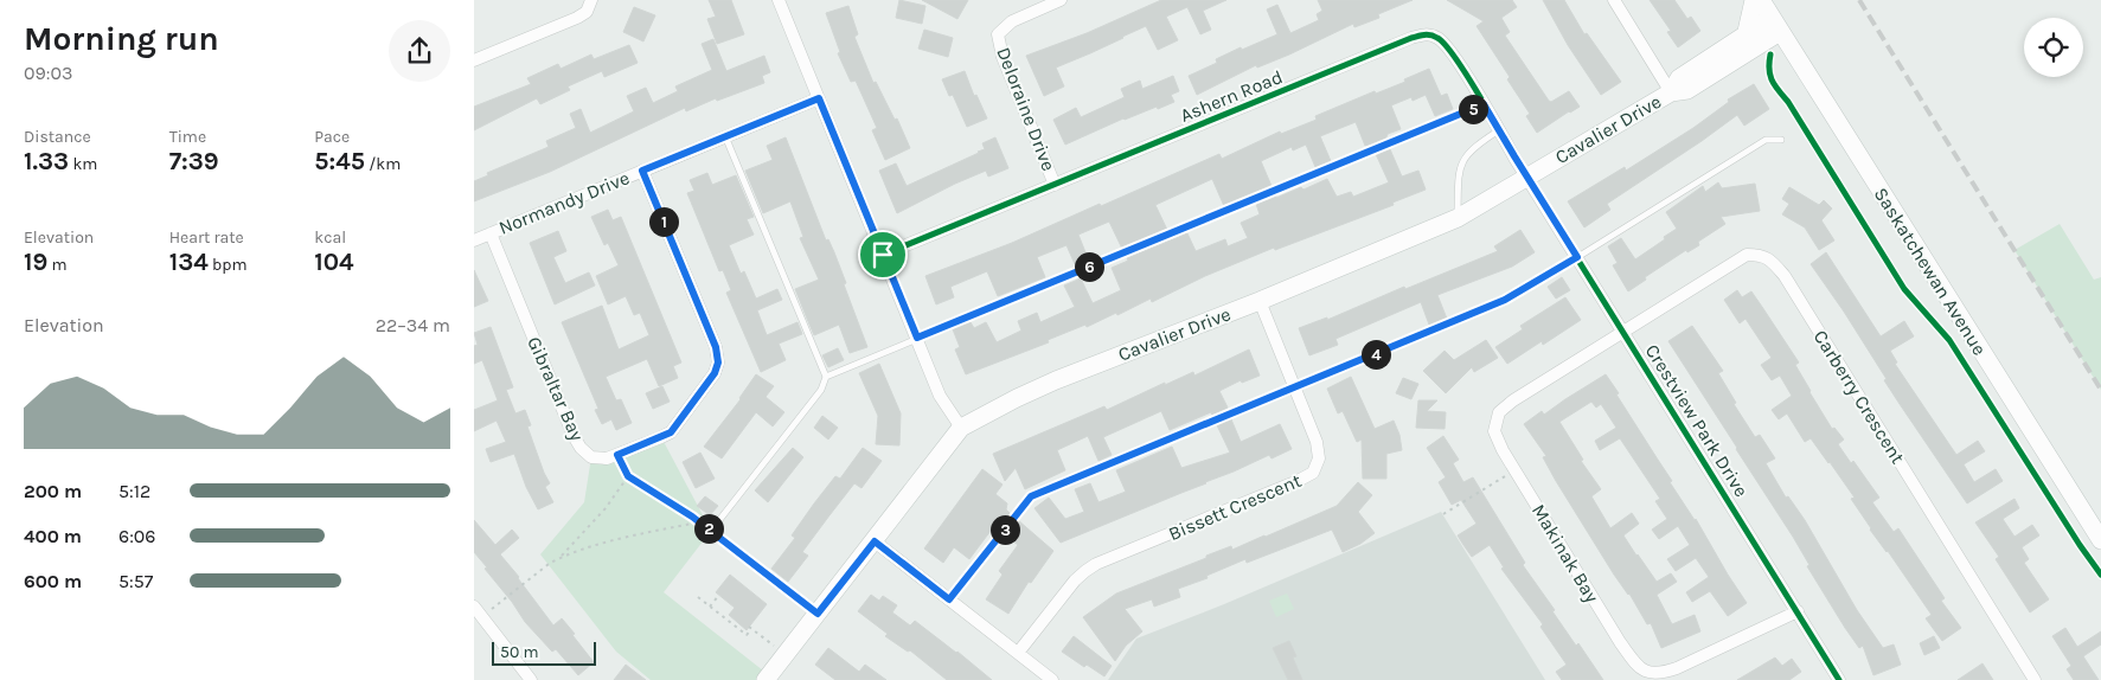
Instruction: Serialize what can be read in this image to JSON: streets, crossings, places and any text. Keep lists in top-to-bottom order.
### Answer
{
  "streets": {
    "street": [
      "Ashern Road",
      "Deloraine Drive",
      "Cavalier Drive",
      "Normandy Drive",
      "Saskatchewan Avenue",
      "Gibraltar Bay",
      "Carberry Crescent",
      "Crestview Park Drive",
      "Bissett Crescent",
      "Makinak Bay"
    ]
  },
  "crossings": [
    ["Ashern Road", "Deloraine Drive"],
    ["Ashern Road", "Cavalier Drive"],
    ["Ashern Road", "Crestview Park Drive"],
    ["Cavalier Drive", "Saskatchewan Avenue"],
    ["Cavalier Drive", "Crestview Park Drive"],
    ["Cavalier Drive", "Bissett Crescent"],
    ["Normandy Drive", "Gibraltar Bay"],
    ["Carberry Crescent", "Crestview Park Drive"],
    ["Carberry Crescent", "Makinak Bay"],
    ["Crestview Park Drive", "Makinak Bay"]
  ],
  "scale_bar": "50 m",
  "page": {
    "heading": ["Morning run", "09:03"],
    "pins": [
      "5",
      "1",
      "6",
      "4",
      "2",
      "3"
    ],
    "stats": [
      ["Distance", "1.33 km"],
      ["Time", "7:39"],
      ["Pace", "5:45 /km"],
      ["Elevation", "19 m"],
      ["Heart rate", "134 bpm"],
      ["kcal", "104"]
    ],
    "chart": ["Elevation", "22–34 m"],
    "list": [
      {
        "name": "200 m",
        "note": "5:12"
      },
      {
        "name": "400 m",
        "note": "6:06"
      },
      {
        "name": "600 m",
        "note": "5:57"
      }
    ],
    "scale": "50 m"
  }
}
